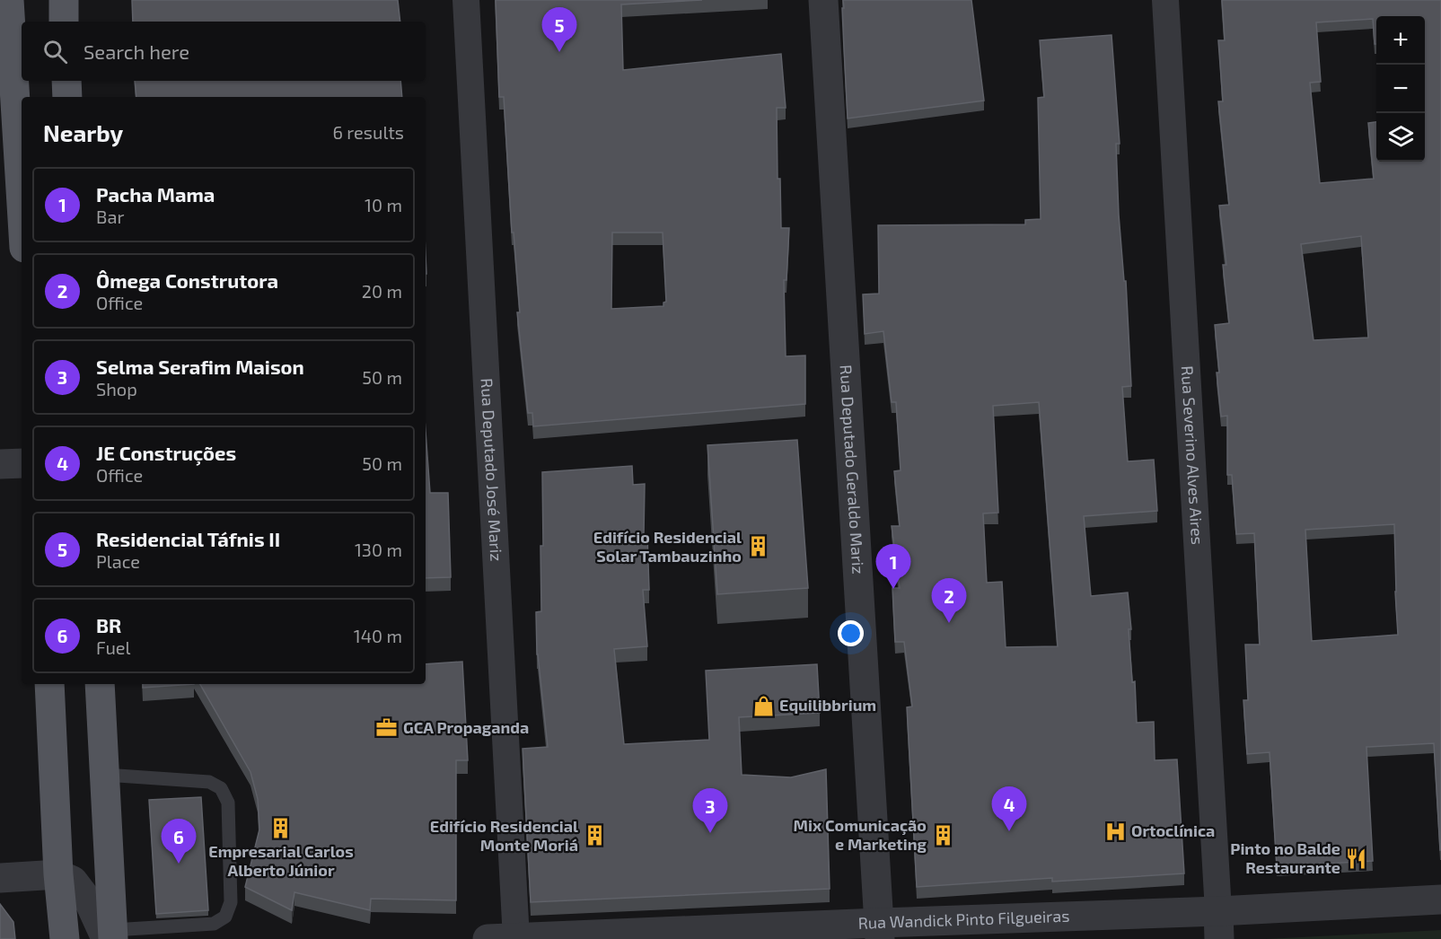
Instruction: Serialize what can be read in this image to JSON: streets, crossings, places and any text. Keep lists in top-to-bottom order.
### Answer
{
  "streets": {
    "street": [
      "Rua Severino Alves Aires",
      "Rua Deputado José Mariz",
      "Rua Deputado Geraldo Mariz",
      "Rua Wandick Pinto Filgueiras"
    ]
  },
  "crossings": [
    ["Rua Severino Alves Aires", "Rua Wandick Pinto Filgueiras"],
    ["Rua Deputado José Mariz", "Rua Wandick Pinto Filgueiras"],
    ["Rua Deputado Geraldo Mariz", "Rua Wandick Pinto Filgueiras"]
  ],
  "places": {
    "building": [
      "Edifício Residencial Solar Tambauzinho",
      "Empresarial Carlos Alberto Júnior",
      "Mix Comunicação e Marketing",
      "Edifício Residencial Monte Moriá"
    ],
    "shop": ["Equilibbrium"],
    "office": ["GCA Propaganda"],
    "hospital": ["Ortoclínica"],
    "restaurant": ["Pinto no Balde Restaurante"]
  },
  "page": {
    "pins": [
      "5",
      "1",
      "2",
      "4",
      "3",
      "6"
    ],
    "map_buttons": ["+", "−"],
    "search": "Search here",
    "heading": ["Nearby", "6 results"],
    "list": [
      {
        "mark": "1",
        "name": "Pacha Mama",
        "note": "Bar",
        "value": "10 m"
      },
      {
        "mark": "2",
        "name": "Ômega Construtora",
        "note": "Office",
        "value": "20 m"
      },
      {
        "mark": "3",
        "name": "Selma Serafim Maison",
        "note": "Shop",
        "value": "50 m"
      },
      {
        "mark": "4",
        "name": "JE Construções",
        "note": "Office",
        "value": "50 m"
      },
      {
        "mark": "5",
        "name": "Residencial Táfnis II",
        "note": "Place",
        "value": "130 m"
      },
      {
        "mark": "6",
        "name": "BR",
        "note": "Fuel",
        "value": "140 m"
      }
    ]
  }
}
